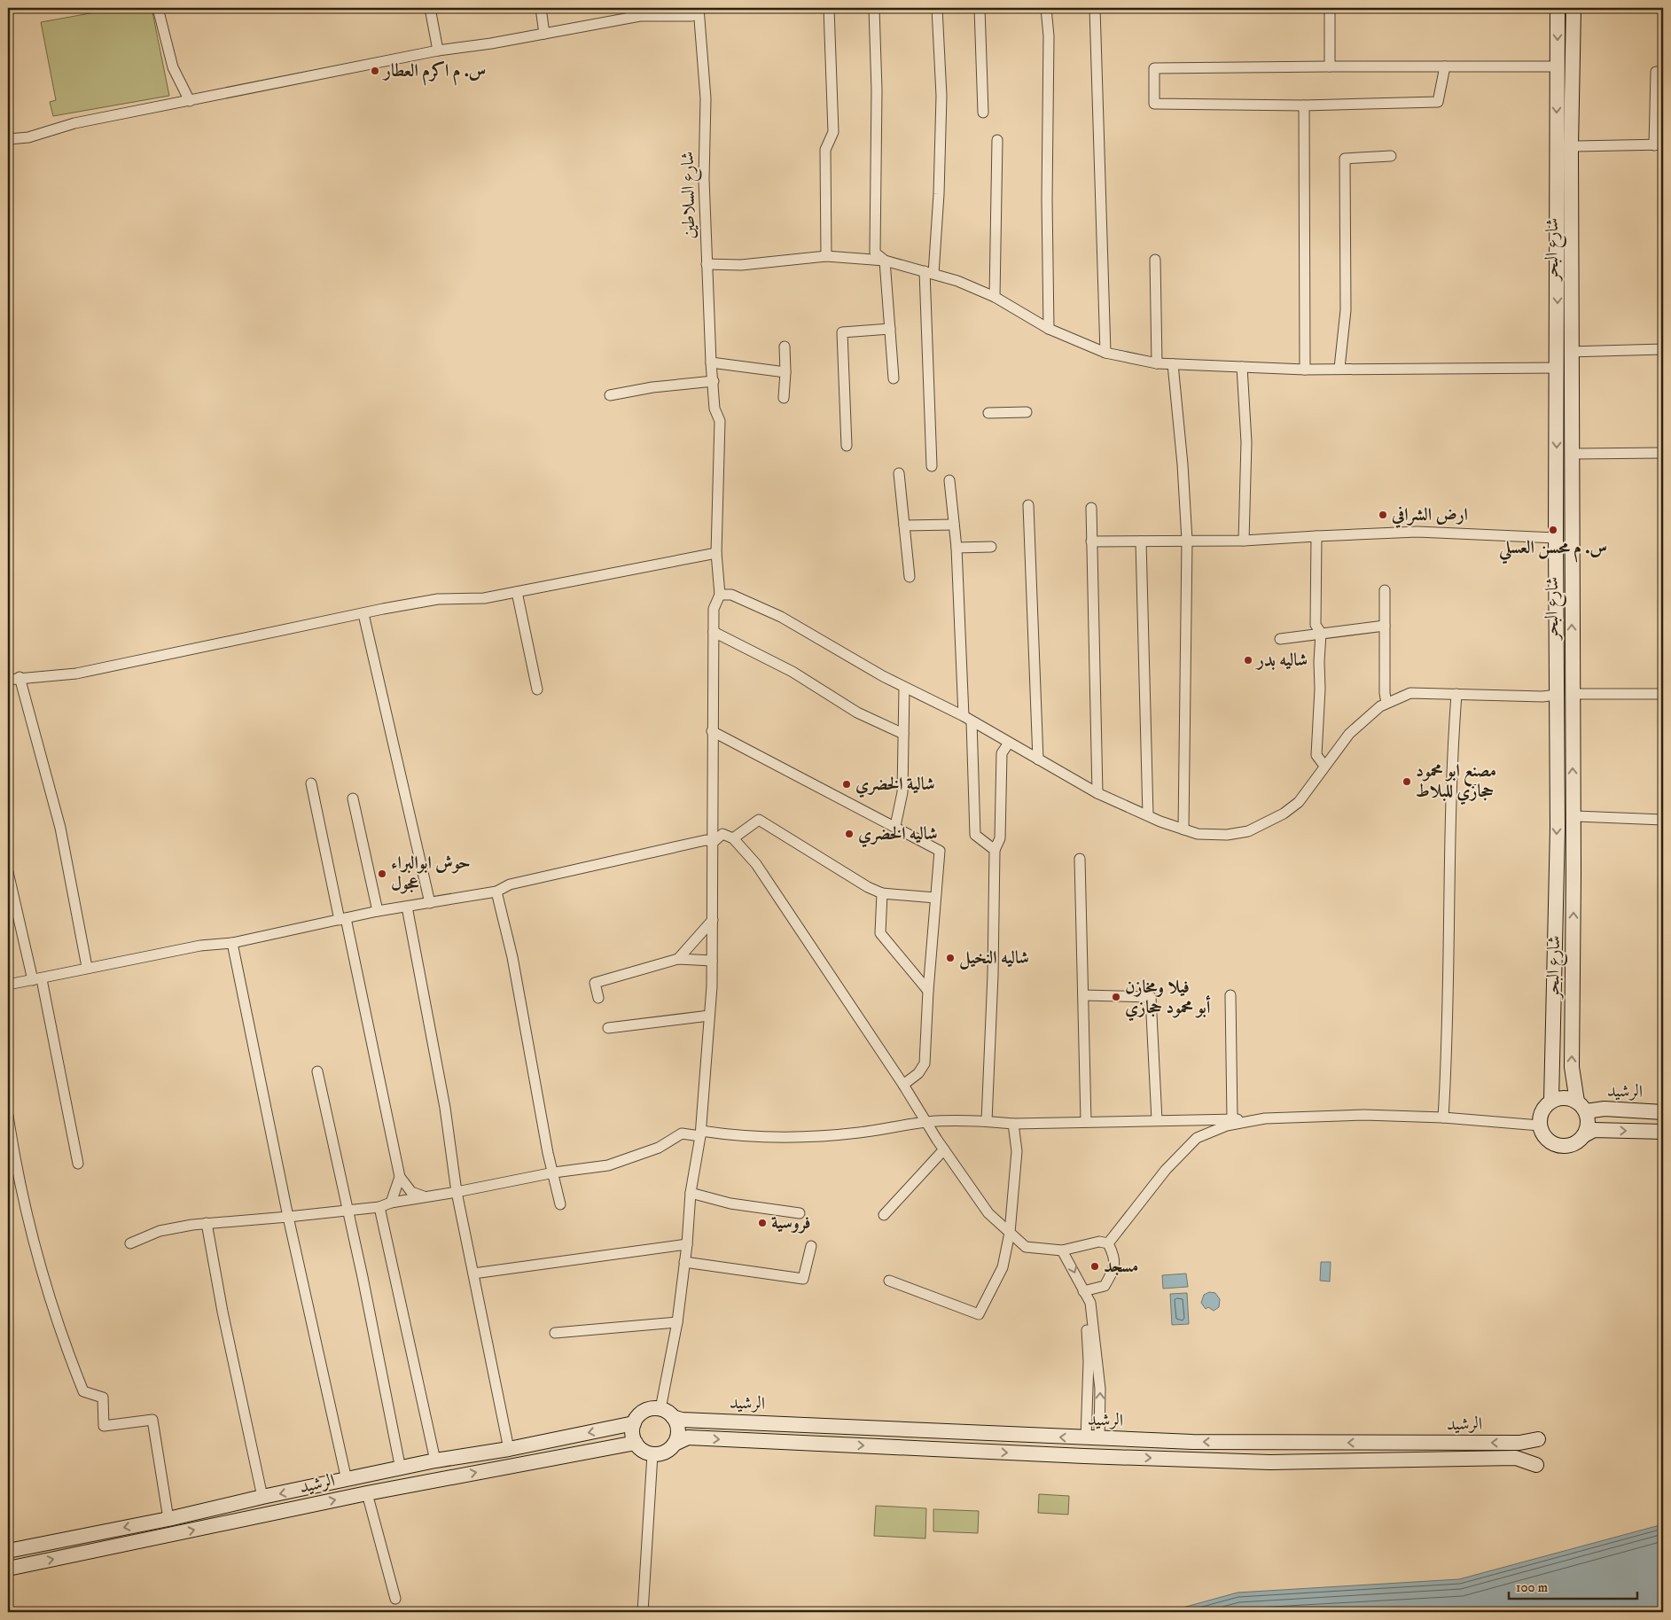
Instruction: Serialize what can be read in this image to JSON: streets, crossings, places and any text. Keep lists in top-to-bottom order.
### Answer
{
  "streets": {
    "main road": ["شارع البحر", "الرشيد"],
    "street": ["شارع السلاطين"]
  },
  "crossings": [
    ["شارع البحر", "الرشيد"]
  ],
  "places": [
    "س. م اكرم العطار",
    "ارض الشرافي",
    "س. م محسن العسلي",
    "شاليه بدر",
    "مصنع ابو محمود حجازي للبلاط",
    "شالية الخضري",
    "شاليه الخضري",
    "حوش ابوالبراء عجول",
    "شاليه النخيل",
    "فيلا ومخازن أبو محمود حجازي",
    "فروسية",
    "مسجد"
  ],
  "scale_bar": "100 m"
}
